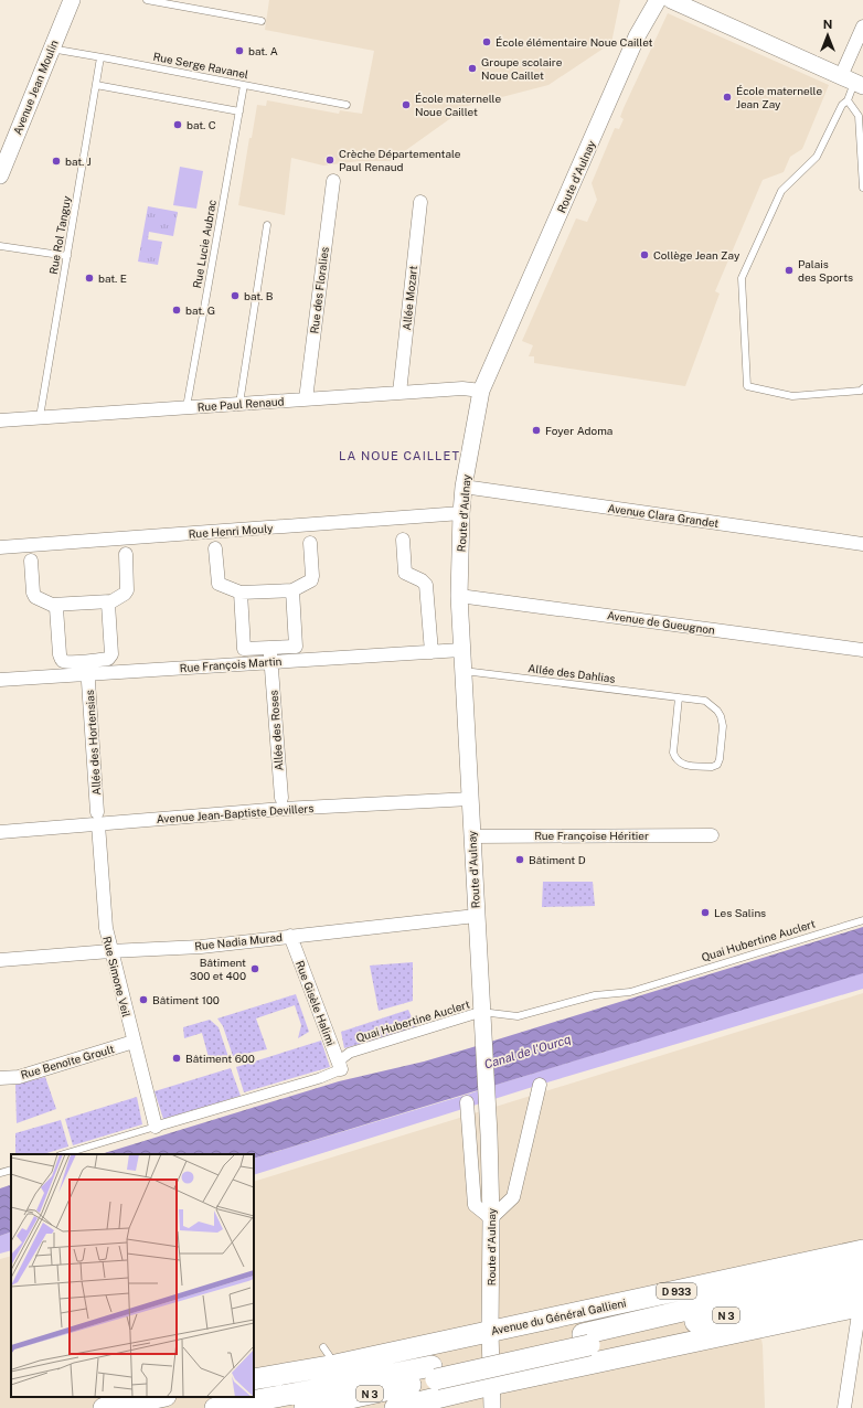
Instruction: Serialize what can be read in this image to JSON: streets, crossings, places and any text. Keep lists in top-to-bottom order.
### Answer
{
  "streets": {
    "main road": ["D 933", "N 3", "Avenue du Général Gallieni"],
    "street": [
      "Avenue Jean Moulin",
      "Route d'Aulnay",
      "Rue des Floralies",
      "Allée Mozart",
      "Rue Paul Renaud",
      "Avenue Clara Grandet",
      "Rue Henri Mouly",
      "Avenue de Gueugnon",
      "Rue François Martin",
      "Allée des Roses",
      "Allée des Hortensias",
      "Avenue Jean-Baptiste Devillers",
      "Rue Françoise Héritier",
      "Quai Hubertine Auclert",
      "Rue Nadia Murad",
      "Rue Simone Veil",
      "Rue Gisèle Halimi",
      "Rue Benoîte Groult"
    ],
    "lane": [
      "Rue Serge Ravanel",
      "Rue Rol Tanguy",
      "Rue Lucie Aubrac",
      "Allée des Dahlias"
    ]
  },
  "crossings": [
    ["Rue Serge Ravanel", "Avenue Jean Moulin"],
    ["Rue Serge Ravanel", "Rue Rol Tanguy"],
    ["Rue Serge Ravanel", "Rue Lucie Aubrac"],
    ["Route d'Aulnay", "Rue Paul Renaud"],
    ["Route d'Aulnay", "Avenue Clara Grandet"],
    ["Route d'Aulnay", "Rue Henri Mouly"],
    ["Route d'Aulnay", "Avenue de Gueugnon"],
    ["Route d'Aulnay", "Rue François Martin"],
    ["Route d'Aulnay", "Allée des Dahlias"],
    ["Route d'Aulnay", "Avenue Jean-Baptiste Devillers"],
    ["Route d'Aulnay", "Rue Françoise Héritier"],
    ["Route d'Aulnay", "Quai Hubertine Auclert"],
    ["Route d'Aulnay", "Rue Nadia Murad"],
    ["Route d'Aulnay", "Avenue du Général Gallieni"],
    ["Rue Rol Tanguy", "Rue Paul Renaud"],
    ["Rue Lucie Aubrac", "Rue Paul Renaud"],
    ["Rue des Floralies", "Rue Paul Renaud"],
    ["Allée Mozart", "Rue Paul Renaud"],
    ["Rue François Martin", "Allée des Roses"],
    ["Rue François Martin", "Allée des Hortensias"],
    ["Allée des Hortensias", "Avenue Jean-Baptiste Devillers"],
    ["Allée des Hortensias", "Rue Simone Veil"],
    ["Avenue Jean-Baptiste Devillers", "Rue Simone Veil"],
    ["Quai Hubertine Auclert", "Rue Gisèle Halimi"],
    ["Rue Nadia Murad", "Rue Simone Veil"],
    ["Rue Nadia Murad", "Rue Gisèle Halimi"],
    ["Rue Simone Veil", "Rue Benoîte Groult"]
  ],
  "districts": ["LA NOUE CAILLET"],
  "water": ["Canal de l'Ourcq"],
  "places": [
    "École élémentaire Noue Caillet",
    "bat. A",
    "Groupe scolaire Noue Caillet",
    "École maternelle Jean Zay",
    "École maternelle Noue Caillet",
    "bat. C",
    "Crèche Départementale Paul Renaud",
    "bat. J",
    "Collège Jean Zay",
    "Palais des Sports",
    "bat. E",
    "bat. B",
    "bat. G",
    "Foyer Adoma",
    "Bâtiment D",
    "Les Salins",
    "Bâtiment 300 et 400",
    "Bâtiment 100",
    "Bâtiment 600"
  ],
  "north": "top"
}
